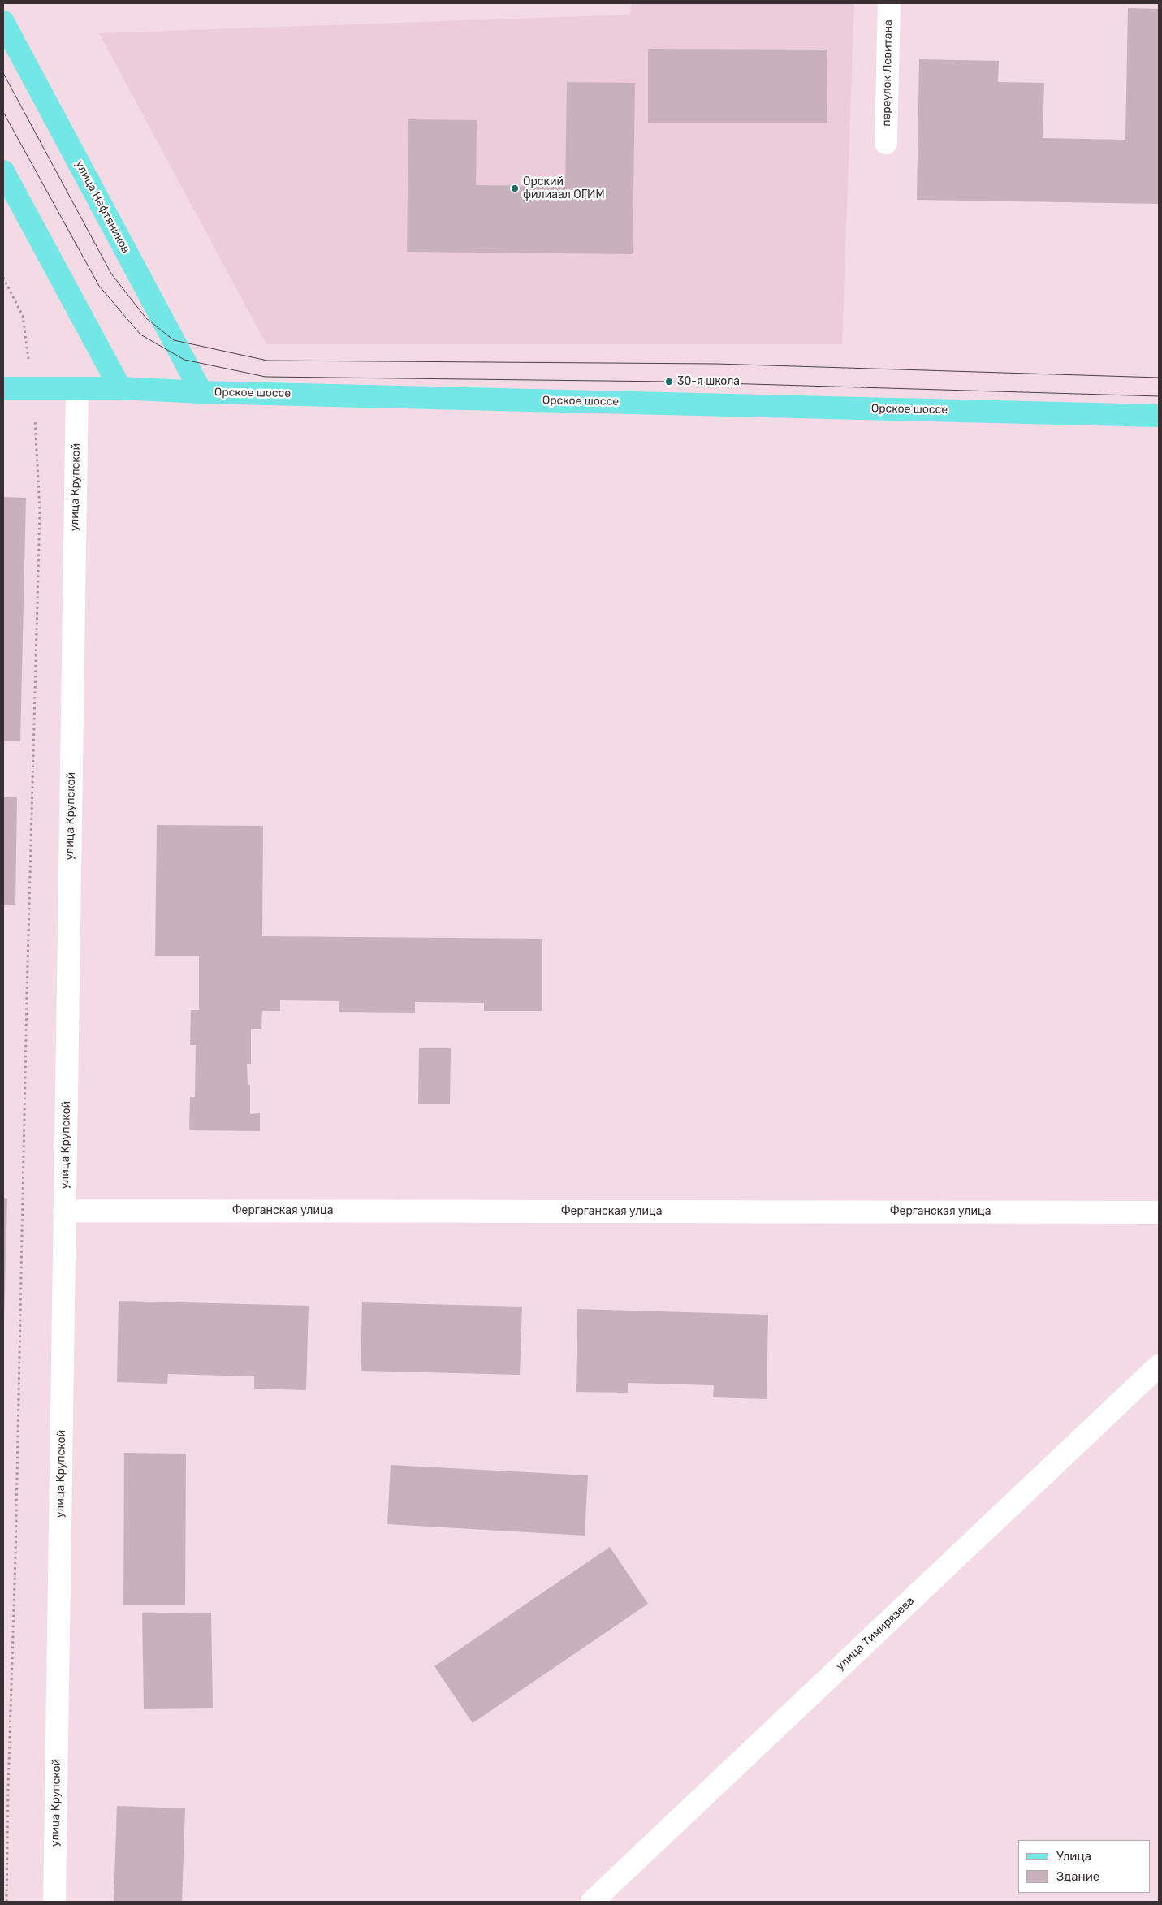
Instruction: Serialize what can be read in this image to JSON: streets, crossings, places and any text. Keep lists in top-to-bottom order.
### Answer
{
  "streets": {
    "main road": ["улица Нефтяников", "Орское шоссе"],
    "street": [
      "переулок Левитана",
      "улица Крупской",
      "Ферганская улица",
      "улица Тимирязева"
    ]
  },
  "crossings": [
    ["улица Нефтяников", "Орское шоссе"],
    ["Орское шоссе", "улица Крупской"],
    ["улица Крупской", "Ферганская улица"]
  ],
  "places": ["Орский филиаал ОГИМ", "30-я школа"],
  "legend": ["Улица", "Здание"]
}
